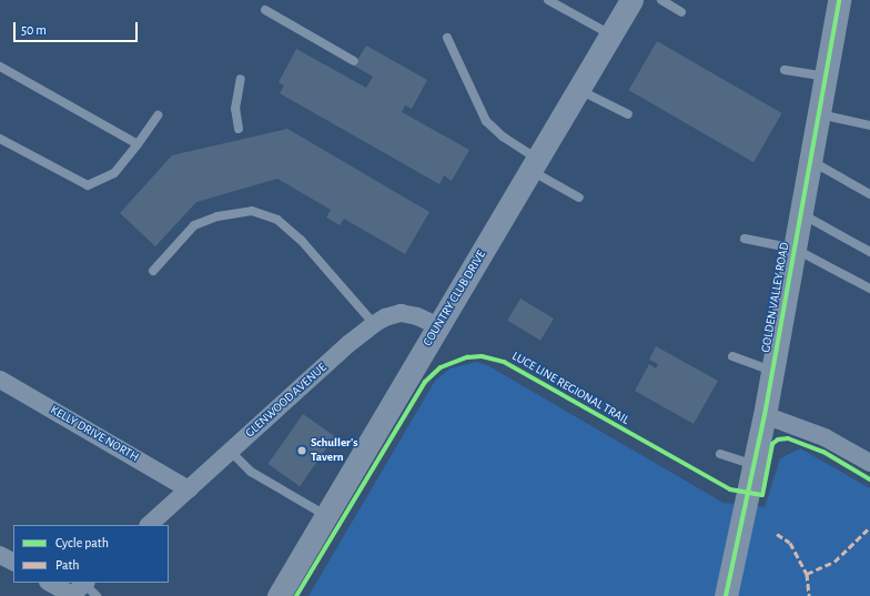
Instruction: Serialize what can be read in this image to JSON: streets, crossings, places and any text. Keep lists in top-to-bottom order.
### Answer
{
  "streets": {
    "street": [
      "GOLDEN VALLEY ROAD",
      "COUNTRY CLUB DRIVE",
      "GLENWOOD AVENUE",
      "KELLY DRIVE NORTH"
    ],
    "cycle path": ["LUCE LINE REGIONAL TRAIL"]
  },
  "crossings": [
    ["COUNTRY CLUB DRIVE", "GLENWOOD AVENUE"],
    ["GLENWOOD AVENUE", "KELLY DRIVE NORTH"]
  ],
  "places": ["Schuller's Tavern"],
  "legend": ["Cycle path", "Path"],
  "scale_bar": "50 m"
}
